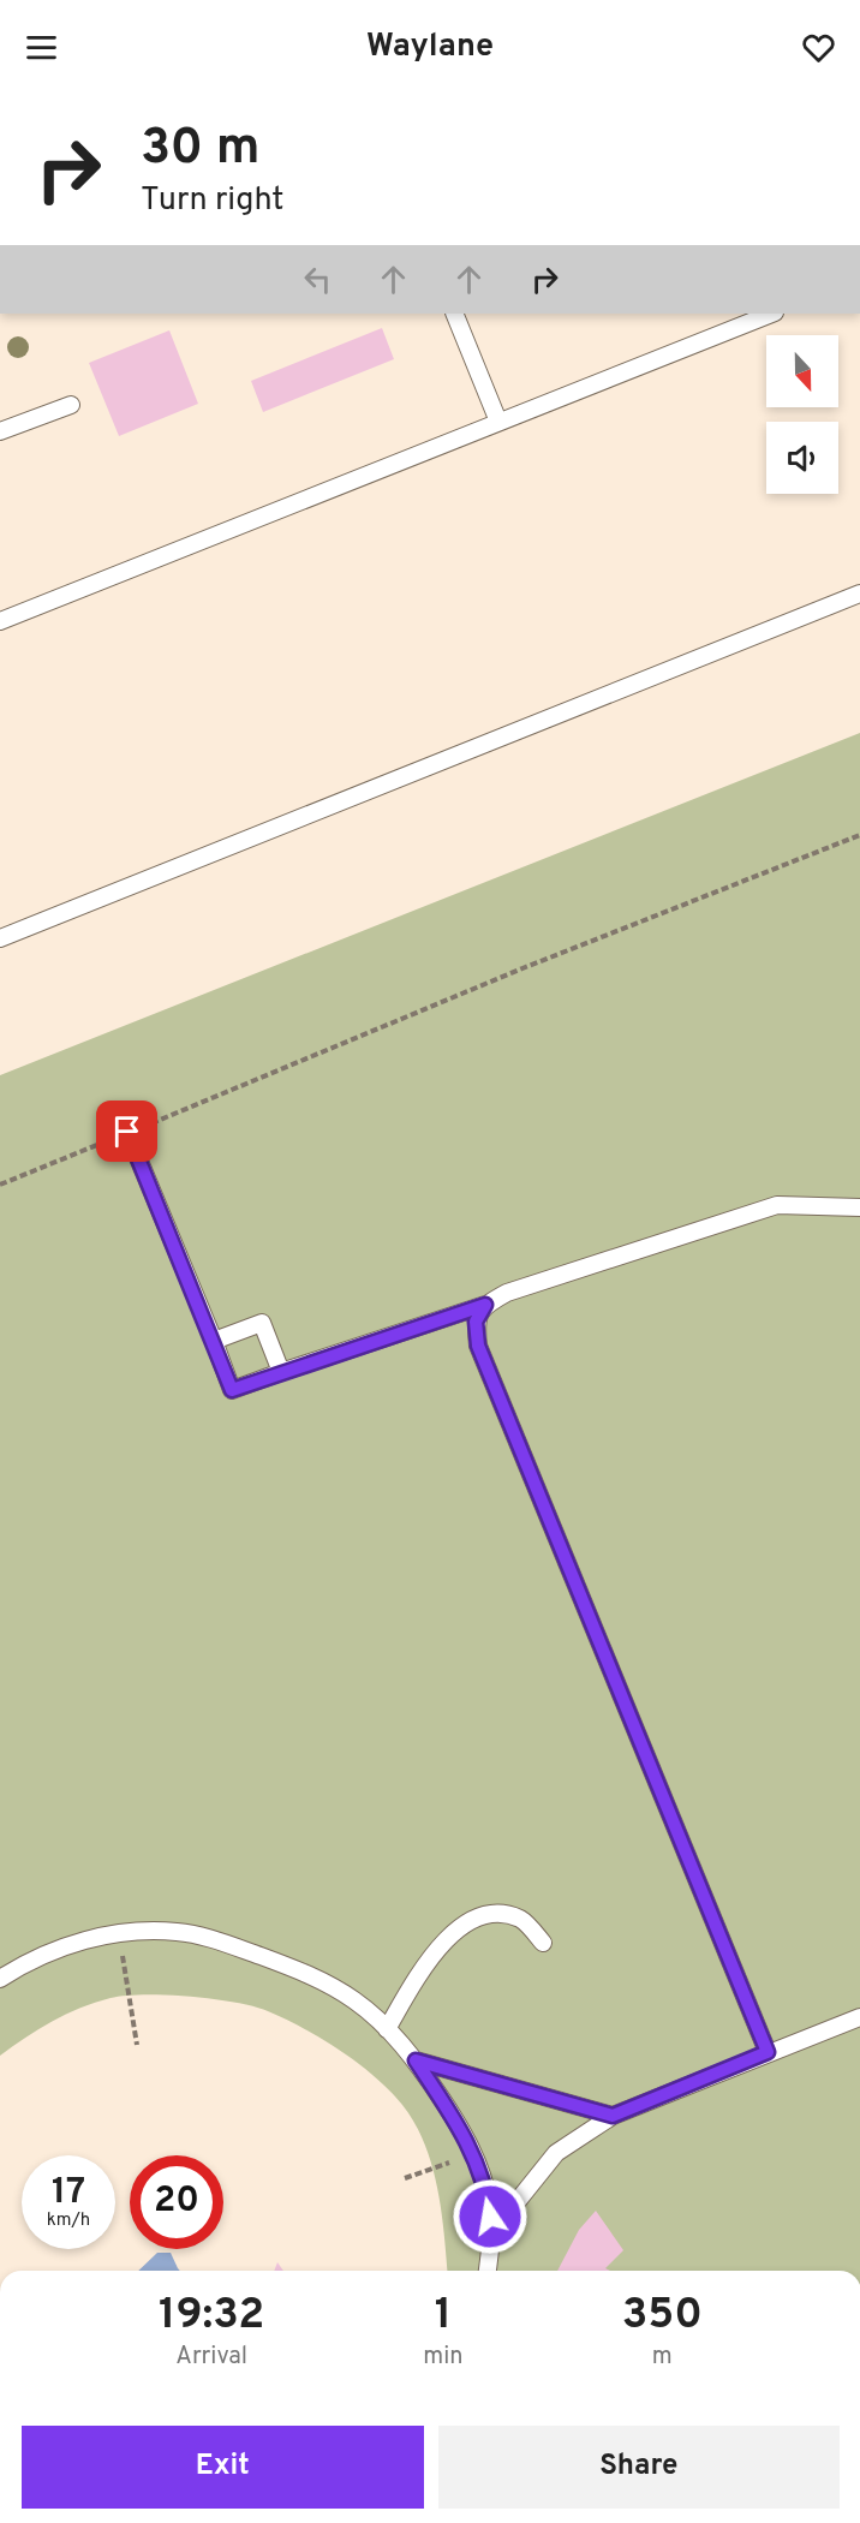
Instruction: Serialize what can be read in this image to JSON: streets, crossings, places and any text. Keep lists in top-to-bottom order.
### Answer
{
  "north": "bottom",
  "page": {
    "header": "Waylane",
    "turn": ["30 m", "Turn right"],
    "speed": "17 km/h",
    "limit": "20",
    "eta": [
      "19:32",
      "Arrival",
      "1",
      "min",
      "350",
      "m"
    ],
    "buttons": ["Exit", "Share"]
  }
}
